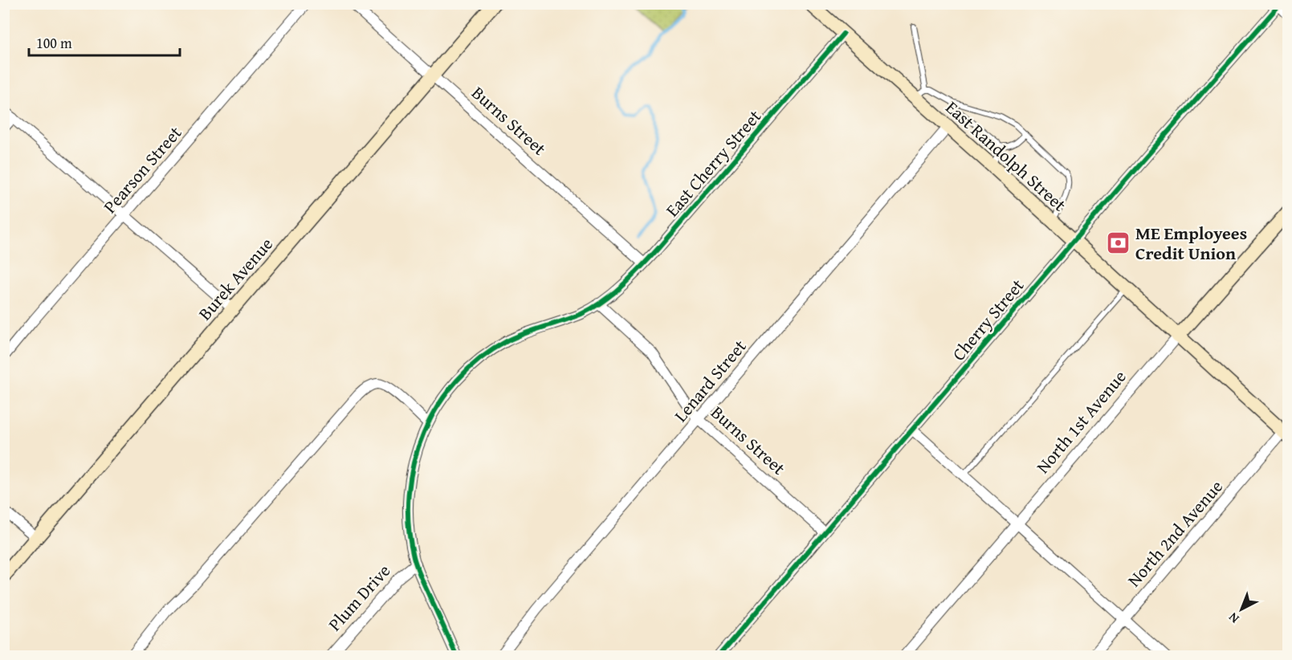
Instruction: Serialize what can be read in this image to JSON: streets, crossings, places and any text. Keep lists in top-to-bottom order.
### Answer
{
  "streets": {
    "street": [
      "Burns Street",
      "East Randolph Street",
      "East Cherry Street",
      "Pearson Street",
      "Burek Avenue",
      "Cherry Street",
      "Lenard Street",
      "North 1st Avenue",
      "North 2nd Avenue",
      "Plum Drive"
    ]
  },
  "crossings": [
    ["Burns Street", "East Cherry Street"],
    ["Burns Street", "Burek Avenue"],
    ["Burns Street", "Cherry Street"],
    ["Burns Street", "Lenard Street"],
    ["East Randolph Street", "East Cherry Street"],
    ["East Randolph Street", "Cherry Street"],
    ["East Randolph Street", "Lenard Street"],
    ["East Randolph Street", "North 1st Avenue"],
    ["East Randolph Street", "North 2nd Avenue"],
    ["East Cherry Street", "Plum Drive"]
  ],
  "places": {
    "bank": ["ME Employees Credit Union"]
  },
  "scale_bar": "100 m",
  "north": "bottom left"
}
